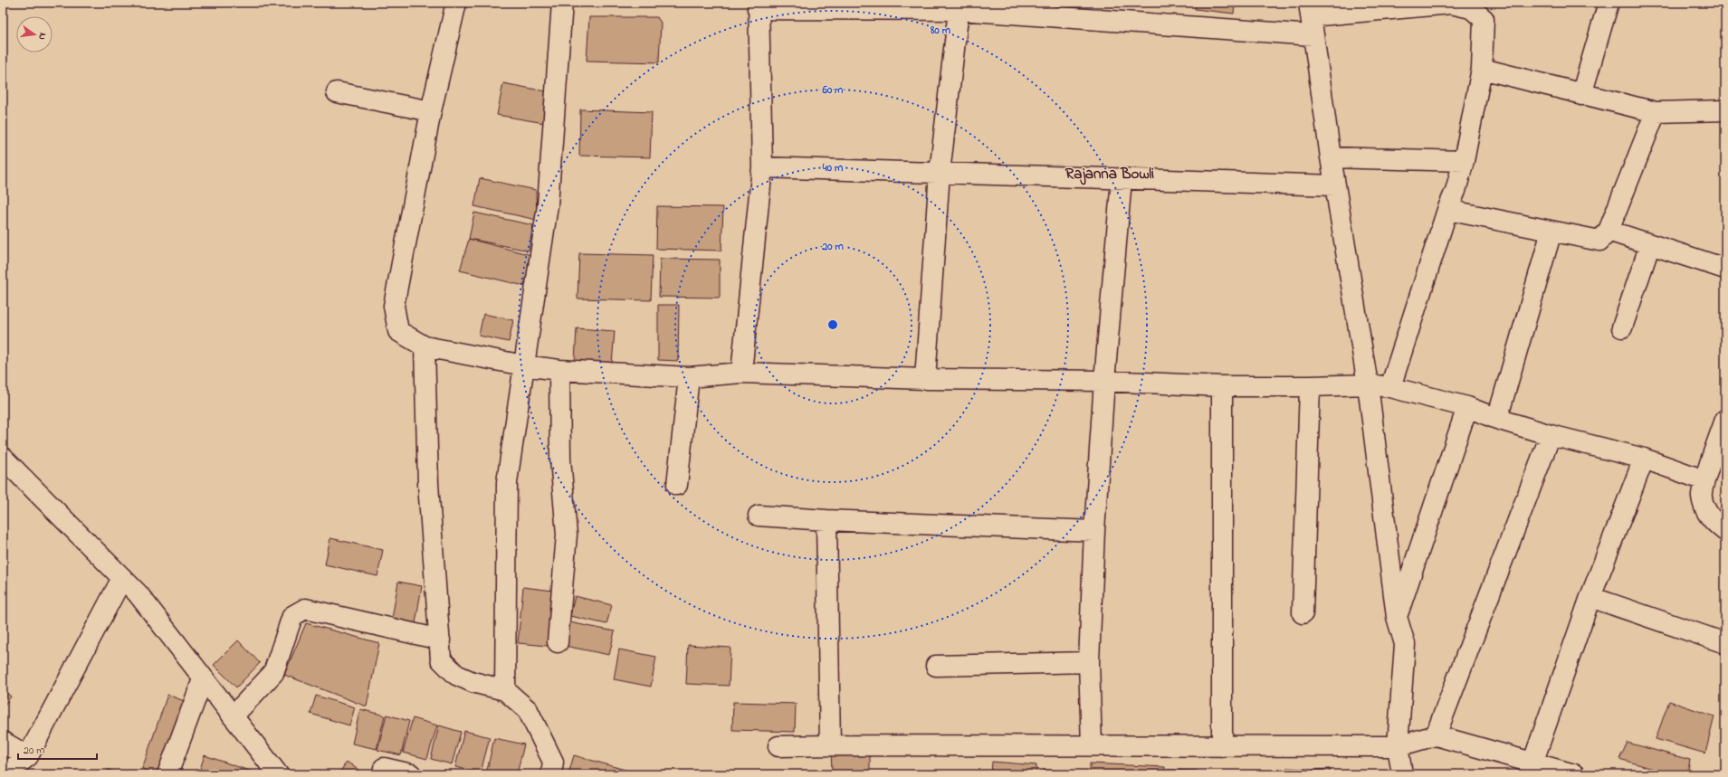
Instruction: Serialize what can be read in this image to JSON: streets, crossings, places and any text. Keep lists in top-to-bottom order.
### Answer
{
  "districts": ["Rajanna Bowli"],
  "scale_bar": "20 m",
  "north": "right",
  "rings": [
    "80 m",
    "60 m",
    "40 m",
    "20 m"
  ]
}
